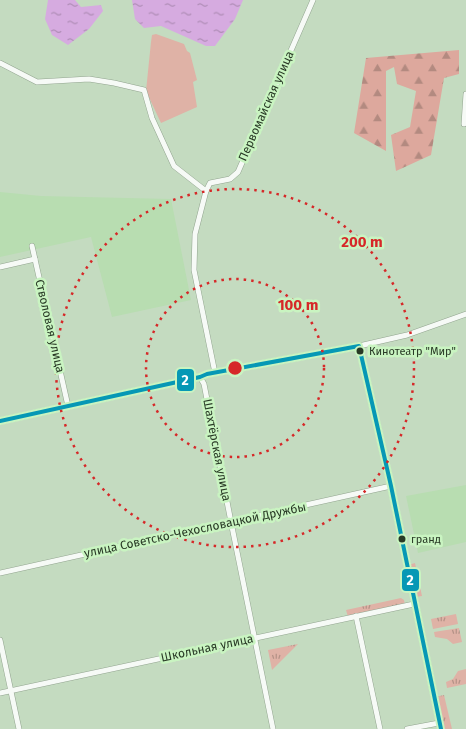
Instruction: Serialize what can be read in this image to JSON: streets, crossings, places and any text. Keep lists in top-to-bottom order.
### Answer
{
  "streets": {
    "street": [
      "Первомайская улица",
      "Стволовая улица",
      "Шахтёрская улица",
      "улица Советско-Чехословацкой Дружбы",
      "Школьная улица"
    ]
  },
  "crossings": [
    ["Шахтёрская улица", "улица Советско-Чехословацкой Дружбы"],
    ["Шахтёрская улица", "Школьная улица"]
  ],
  "places": ["Кинотеатр \"Мир\"", "гранд"],
  "lines": ["transit line 2"],
  "rings": ["200 m", "100 m"]
}
